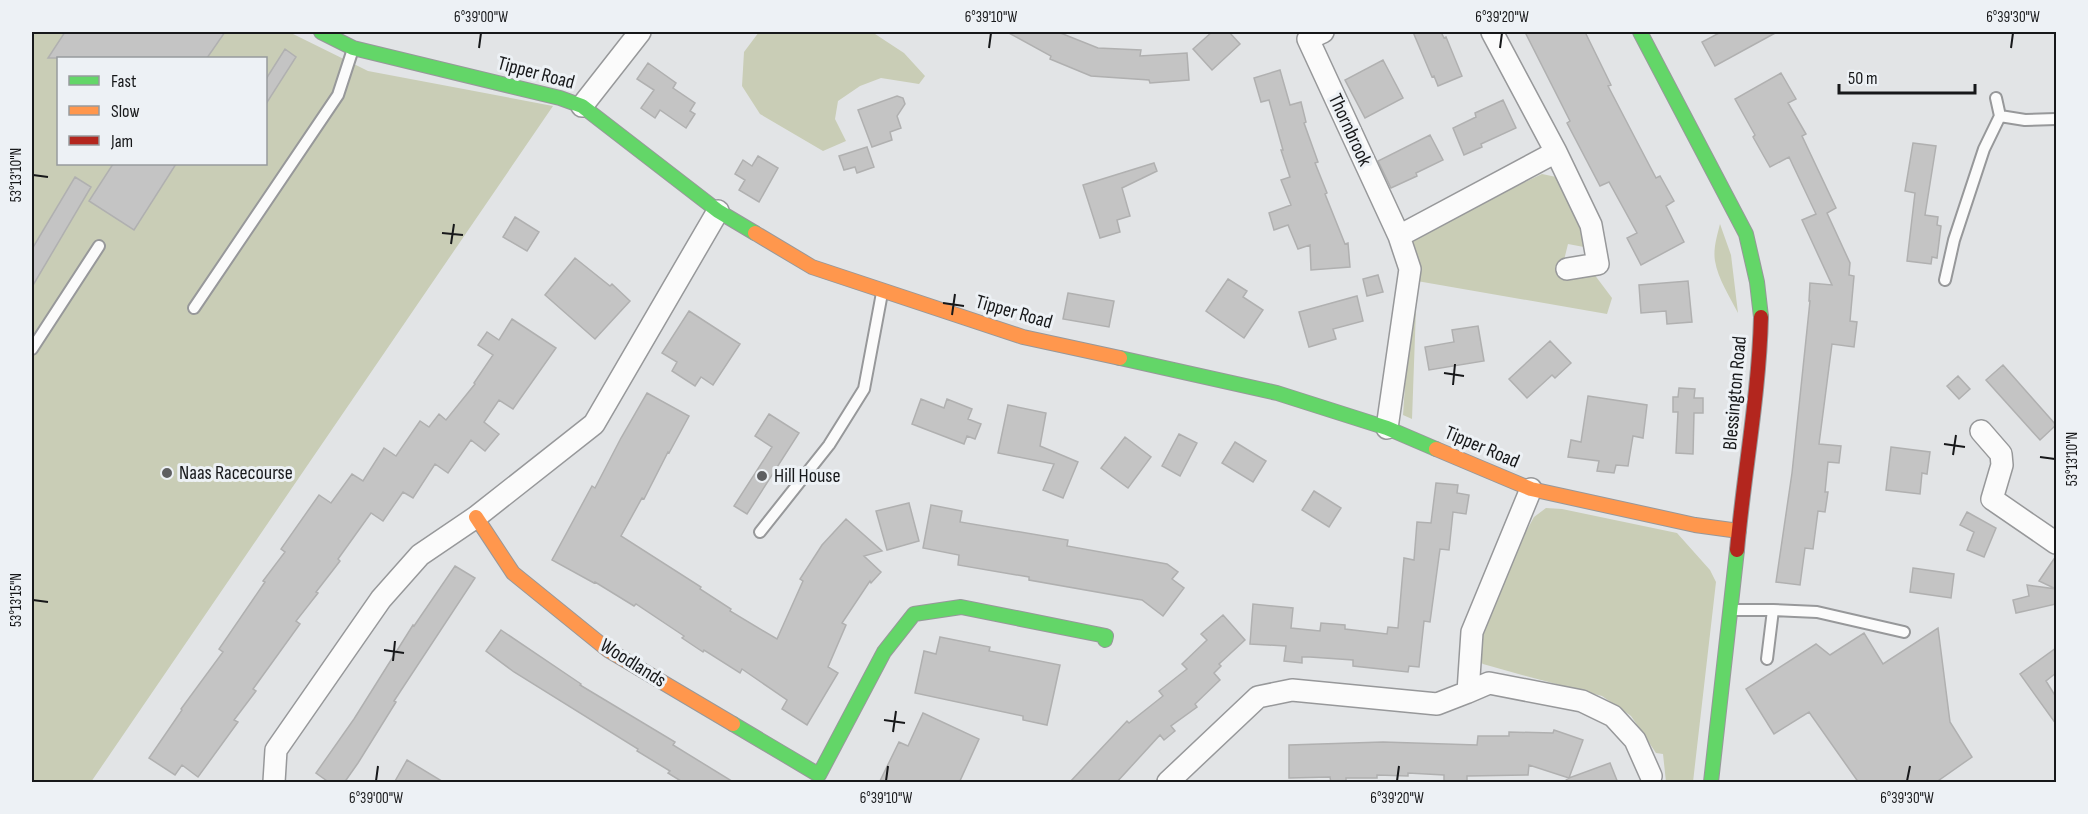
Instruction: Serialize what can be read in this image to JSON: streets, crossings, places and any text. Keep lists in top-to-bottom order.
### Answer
{
  "streets": {
    "street": [
      "Tipper Road",
      "Thornbrook",
      "Blessington Road",
      "Woodlands"
    ]
  },
  "crossings": [
    ["Tipper Road", "Thornbrook"],
    ["Tipper Road", "Blessington Road"]
  ],
  "places": ["Naas Racecourse", "Hill House"],
  "legend": ["Fast", "Slow", "Jam"],
  "scale_bar": "50 m",
  "coordinates": [
    "6°39'00\"W",
    "6°39'10\"W",
    "6°39'20\"W",
    "6°39'30\"W",
    "53°13'10\"N",
    "53°13'15\"N"
  ]
}
